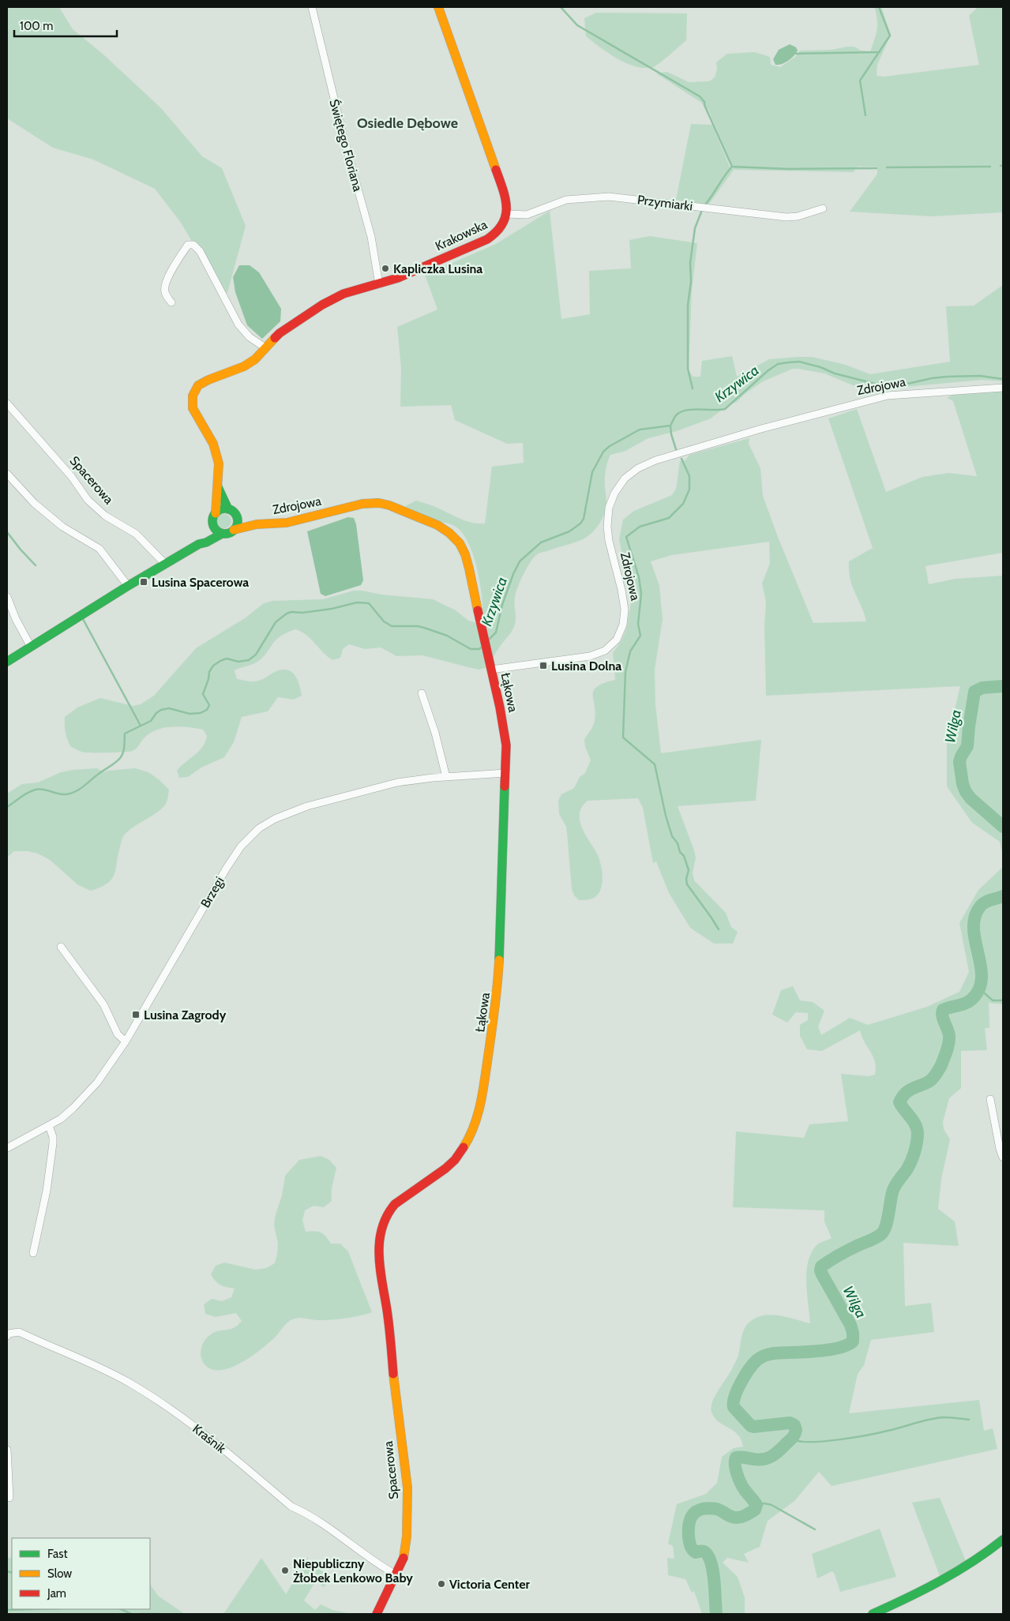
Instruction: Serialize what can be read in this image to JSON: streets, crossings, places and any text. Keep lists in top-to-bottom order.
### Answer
{
  "streets": {
    "street": [
      "Świętego Floriana",
      "Przymiarki",
      "Krakowska",
      "Zdrojowa",
      "Spacerowa",
      "Łąkowa",
      "Brzegi",
      "Kraśnik"
    ]
  },
  "crossings": [
    ["Świętego Floriana", "Krakowska"],
    ["Przymiarki", "Krakowska"],
    ["Krakowska", "Zdrojowa"],
    ["Zdrojowa", "Łąkowa"],
    ["Spacerowa", "Łąkowa"],
    ["Spacerowa", "Kraśnik"],
    ["Łąkowa", "Brzegi"]
  ],
  "districts": ["Osiedle Dębowe"],
  "water": ["Krzywica", "Wilga"],
  "places": {
    "other": ["Kapliczka Lusina", "Niepubliczny Żłobek Lenkowo Baby", "Victoria Center"],
    "transit": ["Lusina Spacerowa", "Lusina Dolna", "Lusina Zagrody"]
  },
  "legend": ["Fast", "Slow", "Jam"],
  "scale_bar": "100 m"
}
